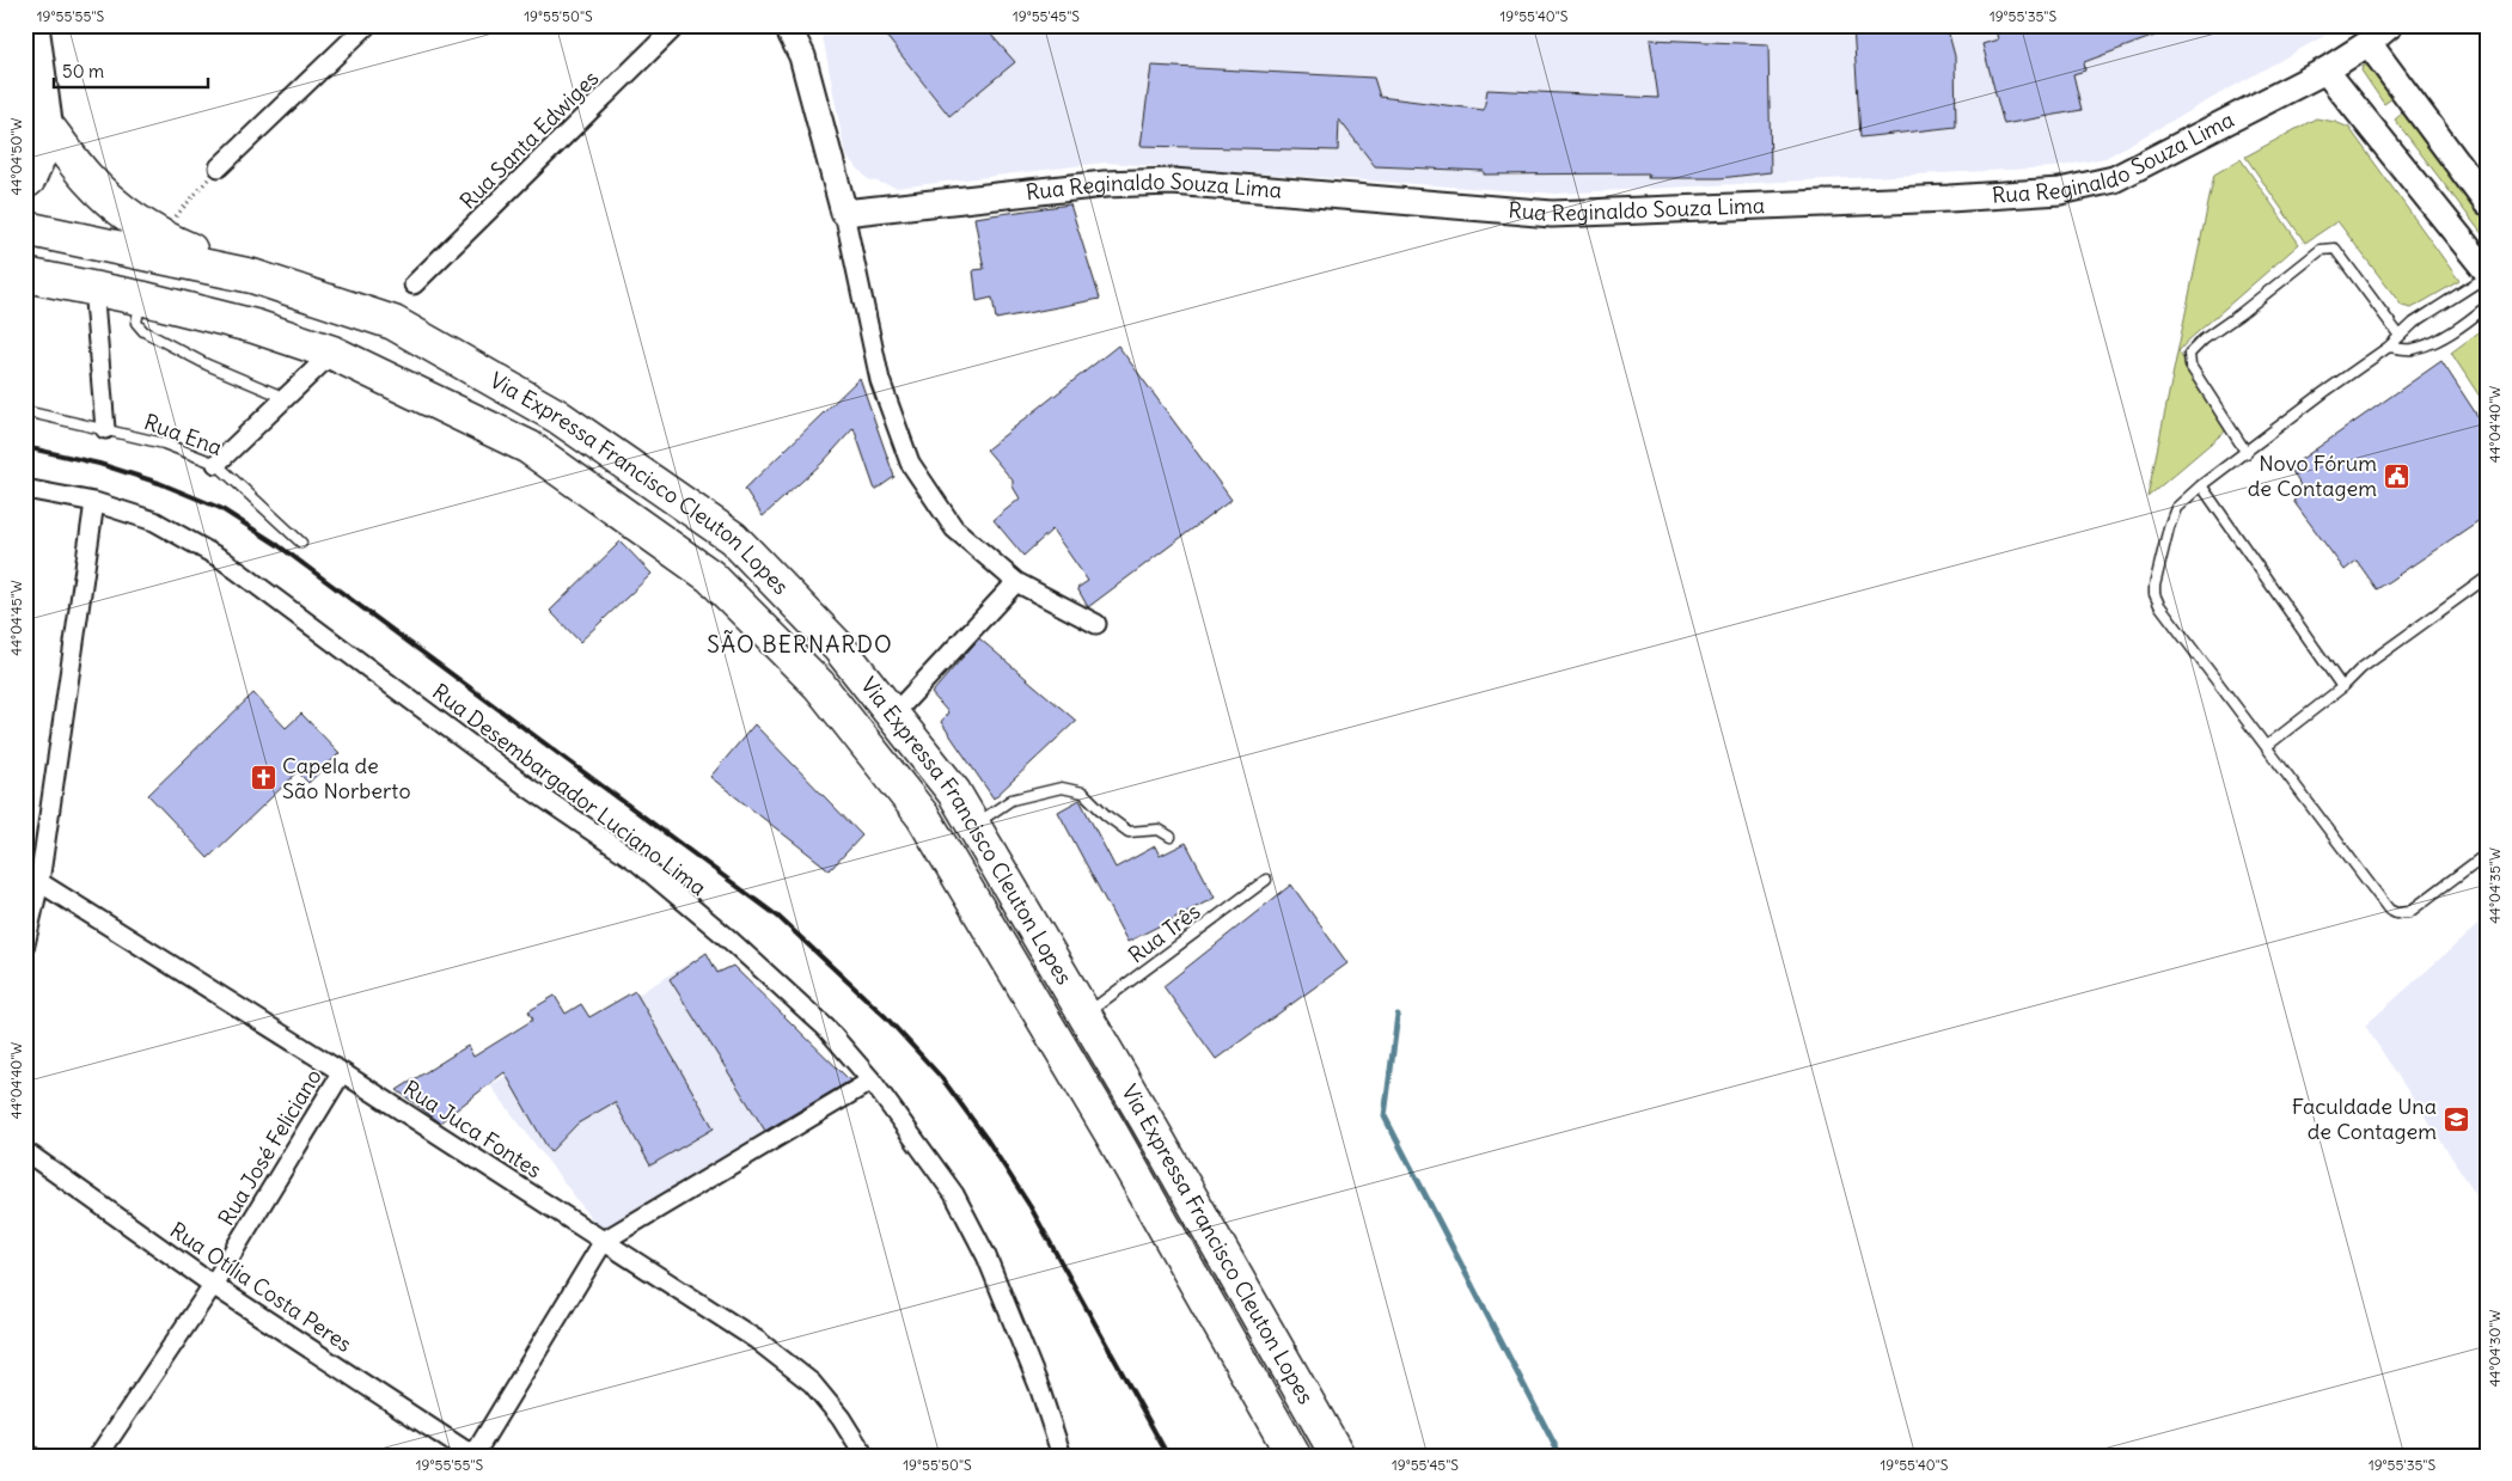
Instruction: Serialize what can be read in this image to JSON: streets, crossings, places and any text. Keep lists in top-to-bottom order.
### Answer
{
  "streets": {
    "highway": ["Via Expressa Francisco Cleuton Lopes"],
    "street": [
      "Rua Santa Edwiges",
      "Rua Reginaldo Souza Lima",
      "Rua Desembargador Luciano Lima",
      "Rua Juca Fontes",
      "Rua José Feliciano",
      "Rua Otília Costa Peres"
    ],
    "lane": ["Rua Ena", "Rua Três"]
  },
  "crossings": [
    ["Via Expressa Francisco Cleuton Lopes", "Rua Três"],
    ["Rua Juca Fontes", "Rua José Feliciano"],
    ["Rua José Feliciano", "Rua Otília Costa Peres"]
  ],
  "districts": ["SÃO BERNARDO"],
  "places": {
    "public building": ["Novo Fórum de Contagem"],
    "church": ["Capela de São Norberto"],
    "school or university": ["Faculdade Una de Contagem"]
  },
  "scale_bar": "50 m",
  "coordinates": [
    "19°55'55\"S",
    "19°55'50\"S",
    "19°55'45\"S",
    "19°55'40\"S",
    "19°55'35\"S",
    "44°04'50\"W",
    "44°04'40\"W",
    "44°04'45\"W",
    "44°04'35\"W",
    "44°04'30\"W"
  ]
}
